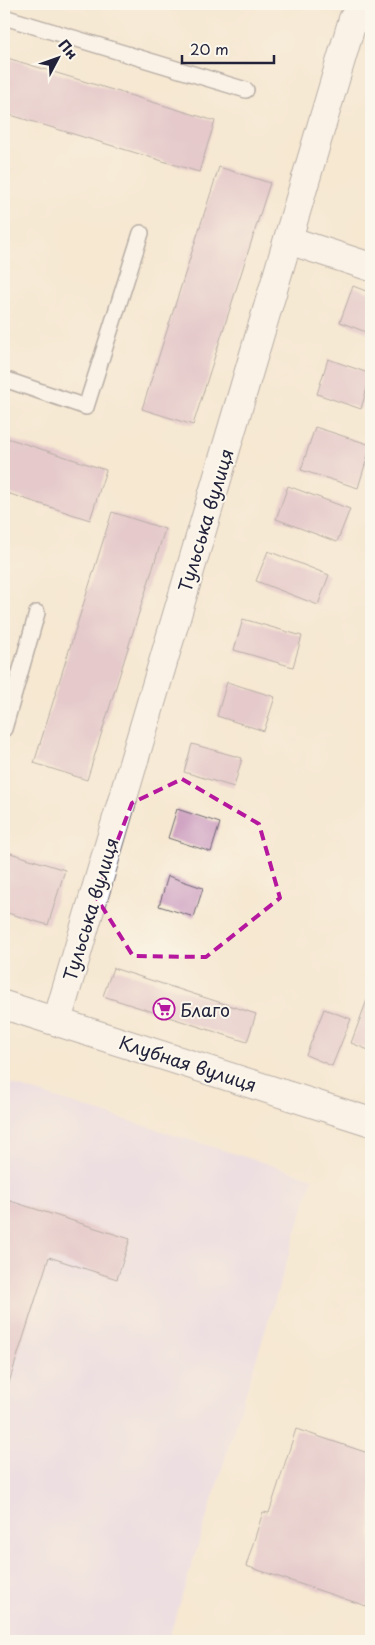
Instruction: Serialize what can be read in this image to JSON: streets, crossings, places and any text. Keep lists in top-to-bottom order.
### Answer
{
  "streets": {
    "street": ["Тульська вулиця", "Клубная вулиця"]
  },
  "crossings": [
    ["Тульська вулиця", "Клубная вулиця"]
  ],
  "places": {
    "supermarket": ["Благо"]
  },
  "scale_bar": "20 m",
  "north": "top right"
}
